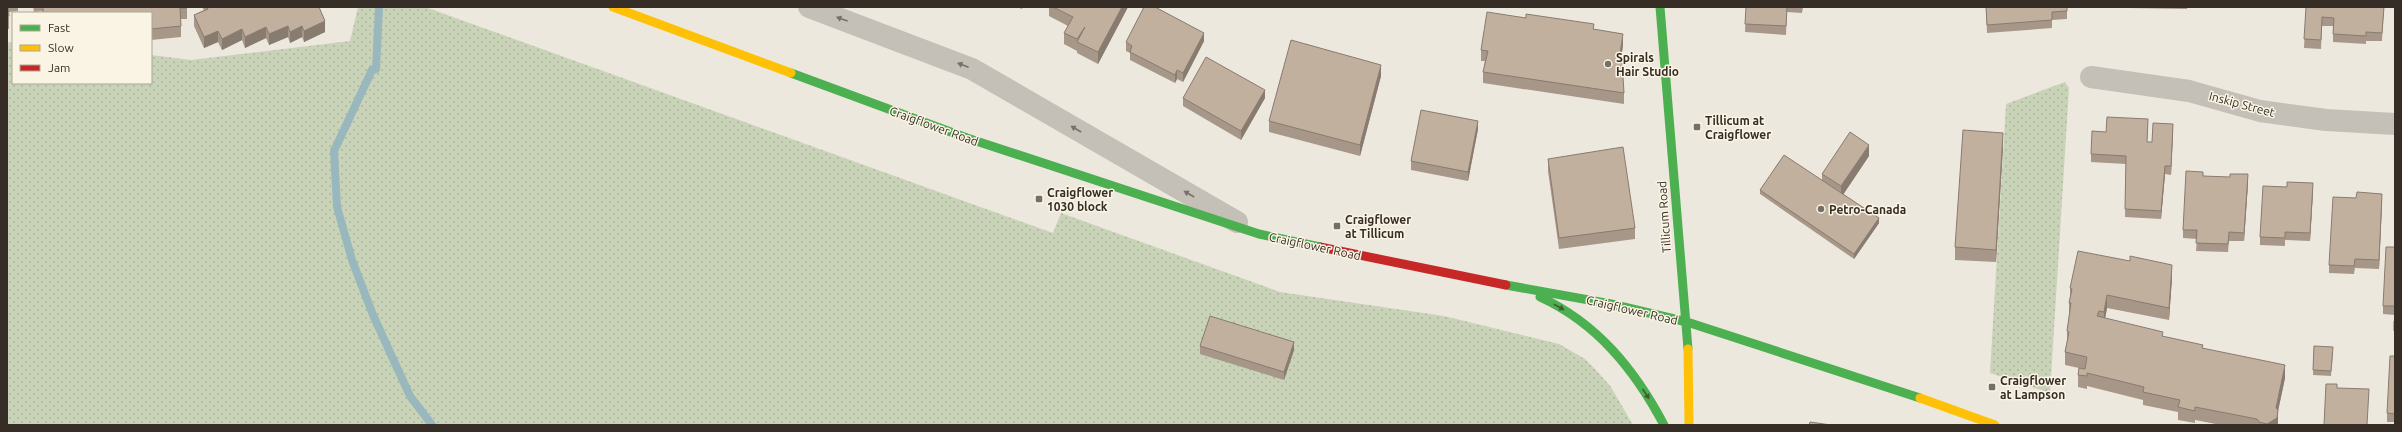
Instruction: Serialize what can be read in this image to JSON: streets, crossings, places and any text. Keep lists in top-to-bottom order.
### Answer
{
  "streets": {
    "main road": ["Craigflower Road", "Tillicum Road"],
    "street": ["Inskip Street"]
  },
  "crossings": [
    ["Craigflower Road", "Tillicum Road"]
  ],
  "places": {
    "other": ["Spirals Hair Studio", "Petro-Canada"],
    "transit": [
      "Tillicum at Craigflower",
      "Craigflower 1030 block",
      "Craigflower at Tillicum",
      "Craigflower at Lampson"
    ]
  },
  "legend": ["Fast", "Slow", "Jam"]
}
